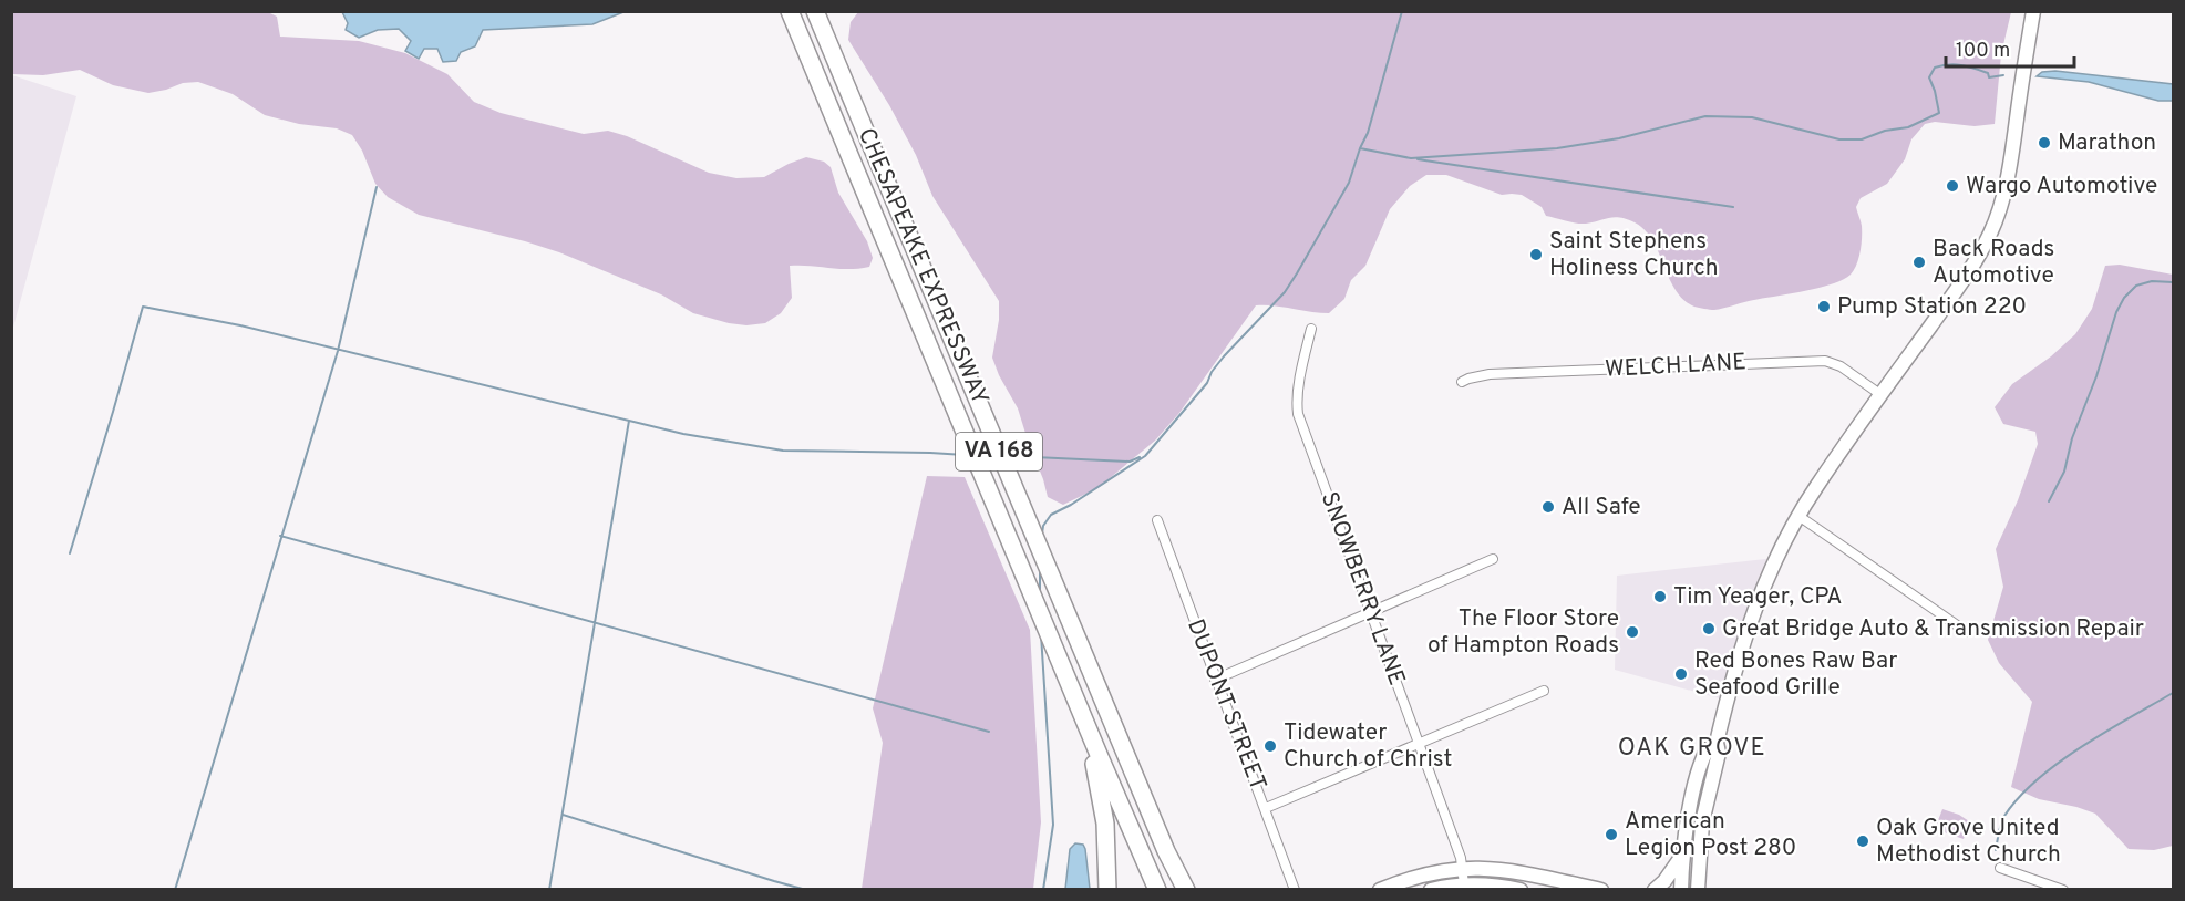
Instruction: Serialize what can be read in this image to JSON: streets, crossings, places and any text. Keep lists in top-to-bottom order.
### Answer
{
  "streets": {
    "highway": ["CHESAPEAKE EXPRESSWAY", "VA 168"],
    "street": ["WELCH LANE", "SNOWBERRY LANE", "DUPONT STREET"]
  },
  "districts": ["OAK GROVE"],
  "places": [
    "Marathon",
    "Wargo Automotive",
    "Saint Stephens Holiness Church",
    "Back Roads Automotive",
    "Pump Station 220",
    "All Safe",
    "Tim Yeager, CPA",
    "Great Bridge Auto & Transmission Repair",
    "The Floor Store of Hampton Roads",
    "Red Bones Raw Bar Seafood Grille",
    "Tidewater Church of Christ",
    "American Legion Post 280",
    "Oak Grove United Methodist Church"
  ],
  "scale_bar": "100 m"
}
